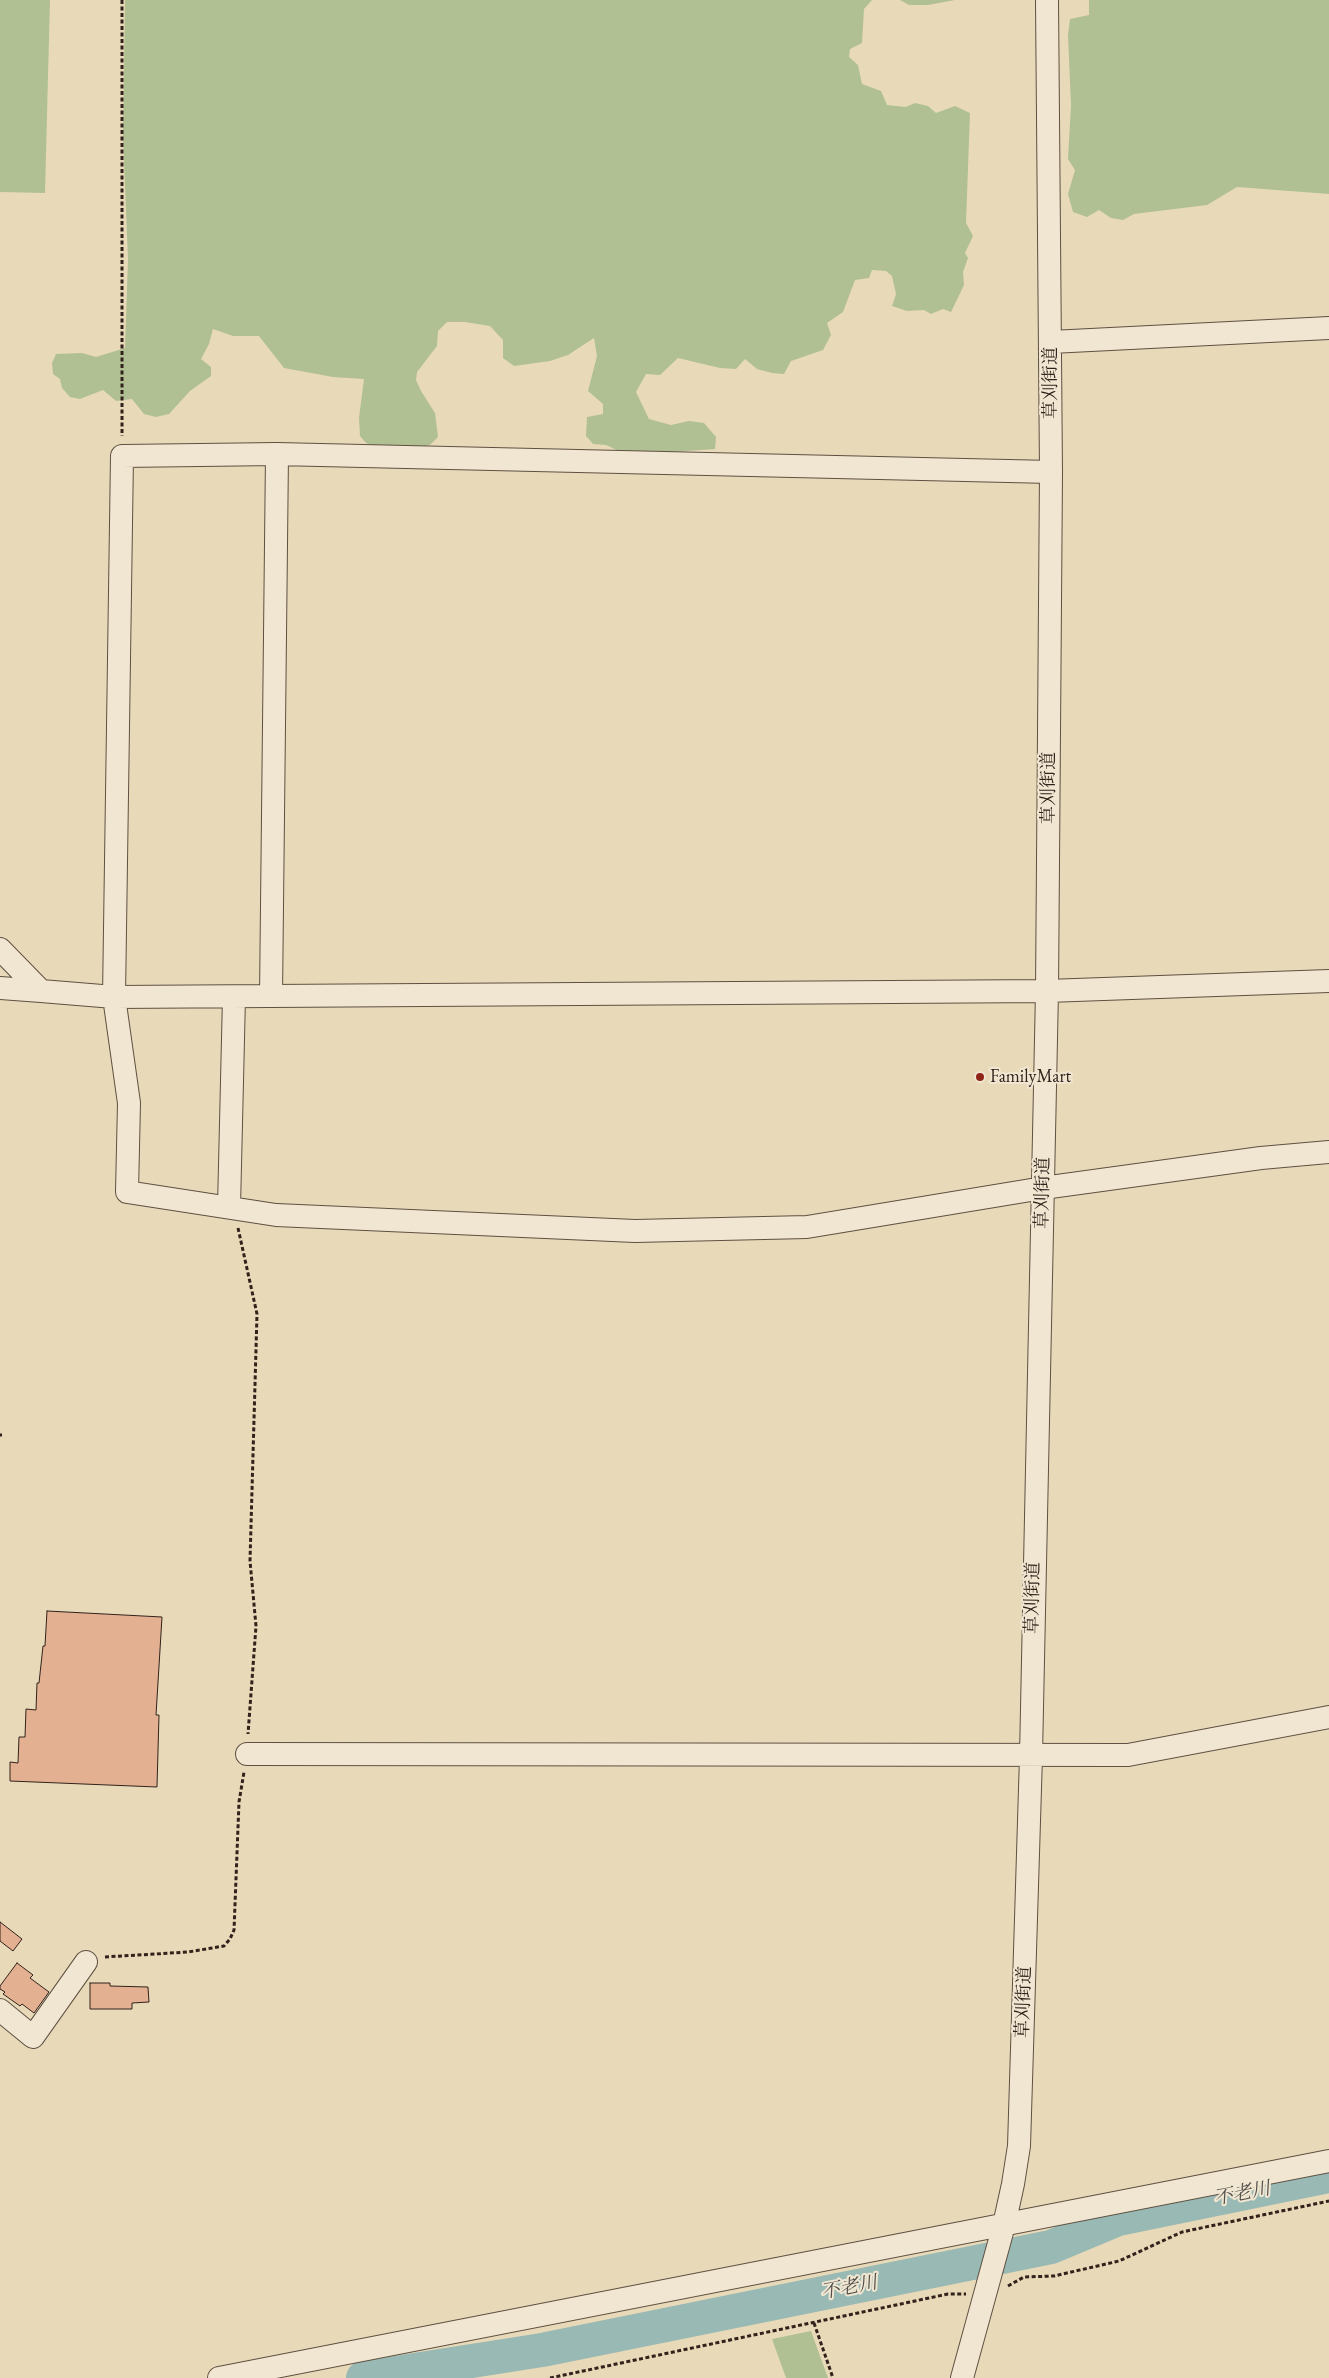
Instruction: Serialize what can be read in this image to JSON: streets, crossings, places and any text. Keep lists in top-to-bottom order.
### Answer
{
  "streets": {
    "street": ["草刈街道"]
  },
  "water": ["不老川"],
  "places": ["FamilyMart"]
}
